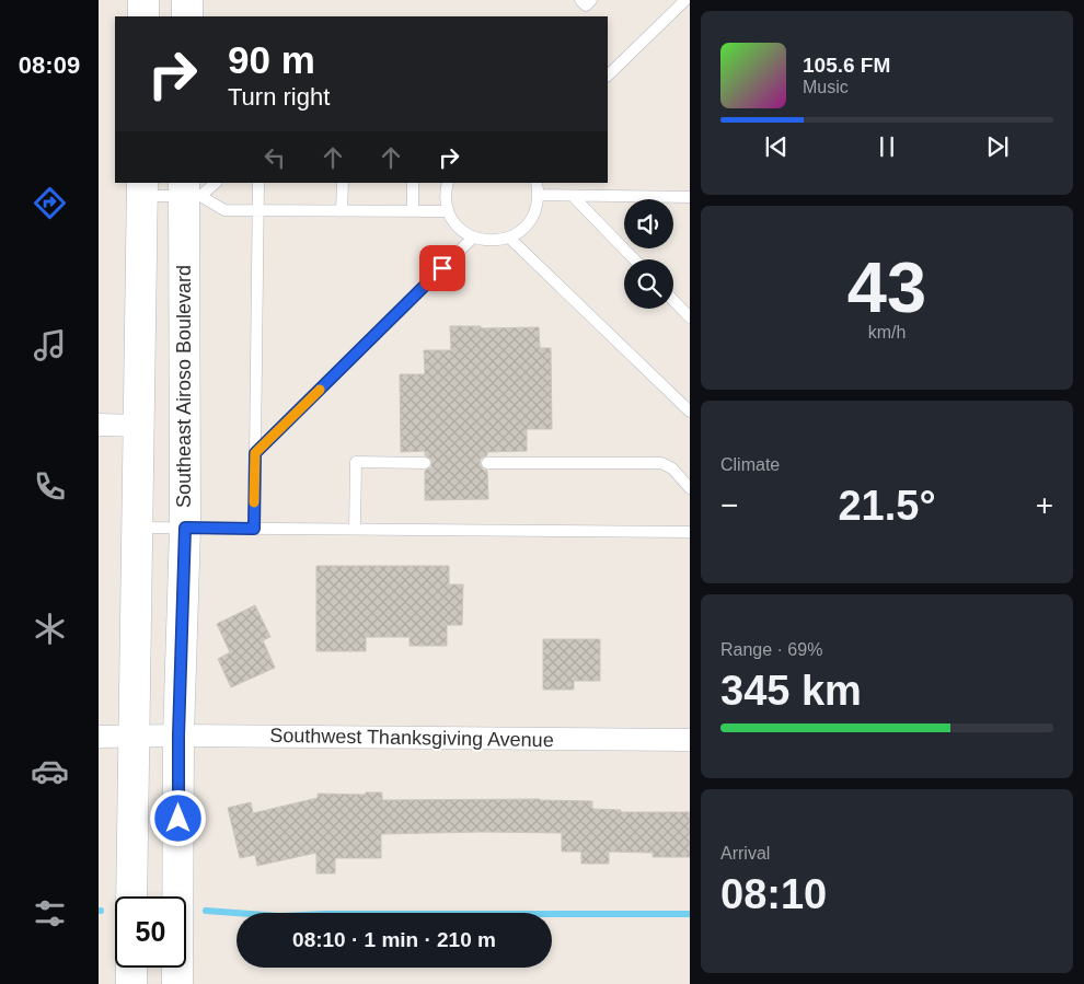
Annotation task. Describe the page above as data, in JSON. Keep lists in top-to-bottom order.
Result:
{
  "streets": {
    "main road": ["Southeast Airoso Boulevard"],
    "street": ["Southwest Thanksgiving Avenue"]
  },
  "crossings": [
    ["Southeast Airoso Boulevard", "Southwest Thanksgiving Avenue"]
  ],
  "page": {
    "tabs": "08:09",
    "turn": ["90 m", "Turn right"],
    "song": ["105.6 FM", "Music"],
    "tile": [
      ["43", "km/h"],
      "Climate",
      ["Range · 69%", "345 km"],
      ["Arrival", "08:10"]
    ],
    "heat": ["−", "21.5°", "+"],
    "limit": "50",
    "trip": "08:10 · 1 min · 210 m"
  }
}
